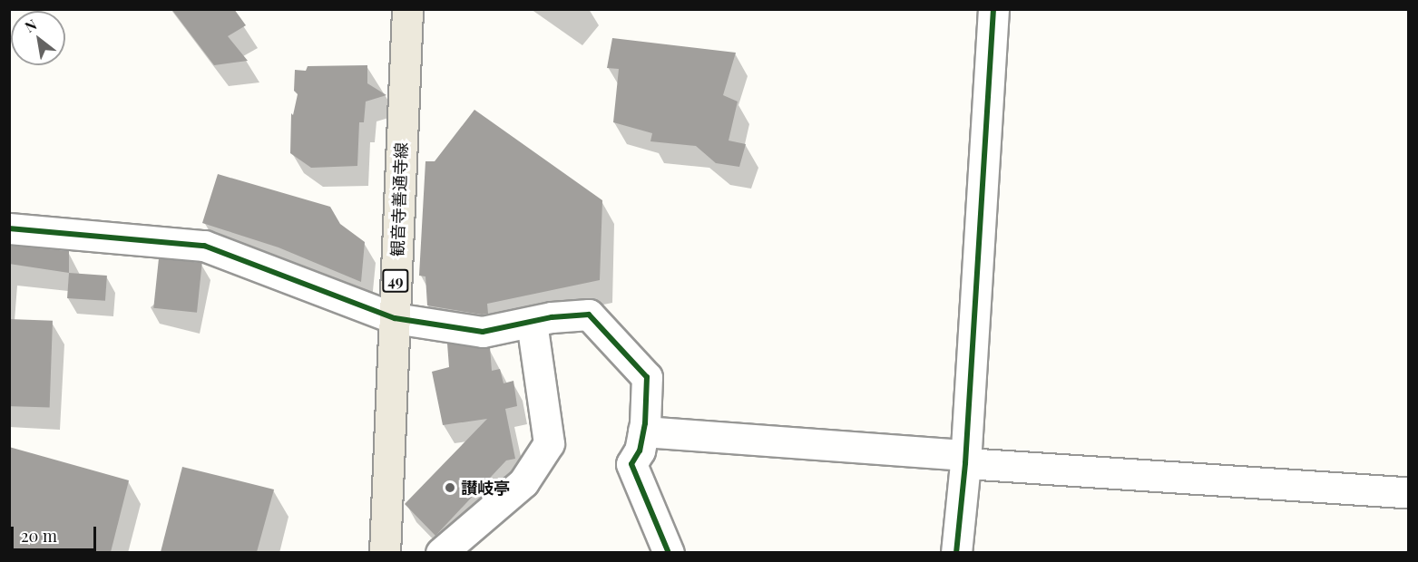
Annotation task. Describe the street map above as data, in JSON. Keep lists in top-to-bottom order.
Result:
{
  "streets": {
    "main road": ["観音寺善通寺線", "49"]
  },
  "places": ["讃岐亭"],
  "scale_bar": "20 m",
  "north": "top left"
}
